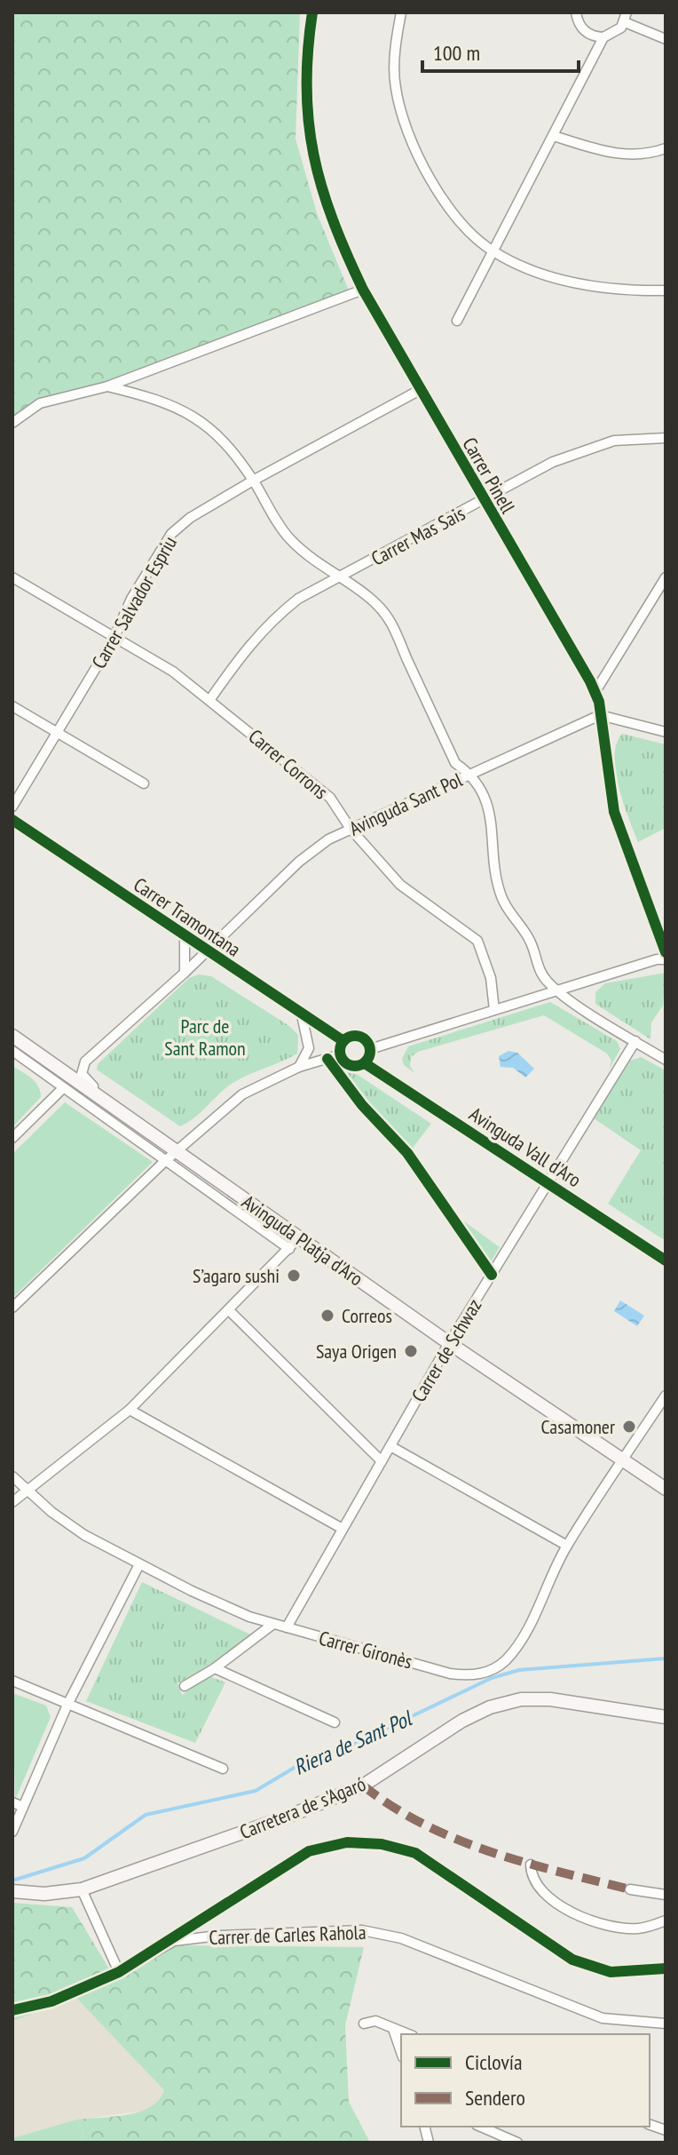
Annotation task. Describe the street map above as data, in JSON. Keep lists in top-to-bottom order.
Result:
{
  "streets": {
    "main road": ["Avinguda Platja d'Aro", "Carretera de s'Agaró"],
    "street": [
      "Carrer Pinell",
      "Carrer Mas Sais",
      "Carrer Salvador Espriu",
      "Carrer Corrons",
      "Avinguda Sant Pol",
      "Carrer Tramontana",
      "Avinguda Vall d'Aro",
      "Carrer de Schwaz",
      "Carrer Gironès",
      "Carrer de Carles Rahola"
    ]
  },
  "crossings": [
    ["Carrer Pinell", "Carrer Mas Sais"],
    ["Carrer Pinell", "Carrer Salvador Espriu"],
    ["Carrer Pinell", "Avinguda Sant Pol"],
    ["Carrer Mas Sais", "Carrer Corrons"],
    ["Carrer Salvador Espriu", "Carrer Corrons"],
    ["Carrer Corrons", "Avinguda Sant Pol"],
    ["Avinguda Sant Pol", "Carrer Tramontana"],
    ["Avinguda Sant Pol", "Avinguda Platja d'Aro"],
    ["Carrer Tramontana", "Avinguda Vall d'Aro"],
    ["Avinguda Vall d'Aro", "Carrer de Schwaz"],
    ["Avinguda Platja d'Aro", "Carrer de Schwaz"],
    ["Avinguda Platja d'Aro", "Carrer Gironès"],
    ["Carrer de Schwaz", "Carrer Gironès"],
    ["Carretera de s'Agaró", "Carrer de Carles Rahola"]
  ],
  "water": ["Riera de Sant Pol"],
  "parks": ["Parc de Sant Ramon"],
  "places": [
    "S’agaro sushi",
    "Correos",
    "Saya Origen",
    "Casamoner"
  ],
  "legend": ["Ciclovía", "Sendero"],
  "scale_bar": "100 m"
}
